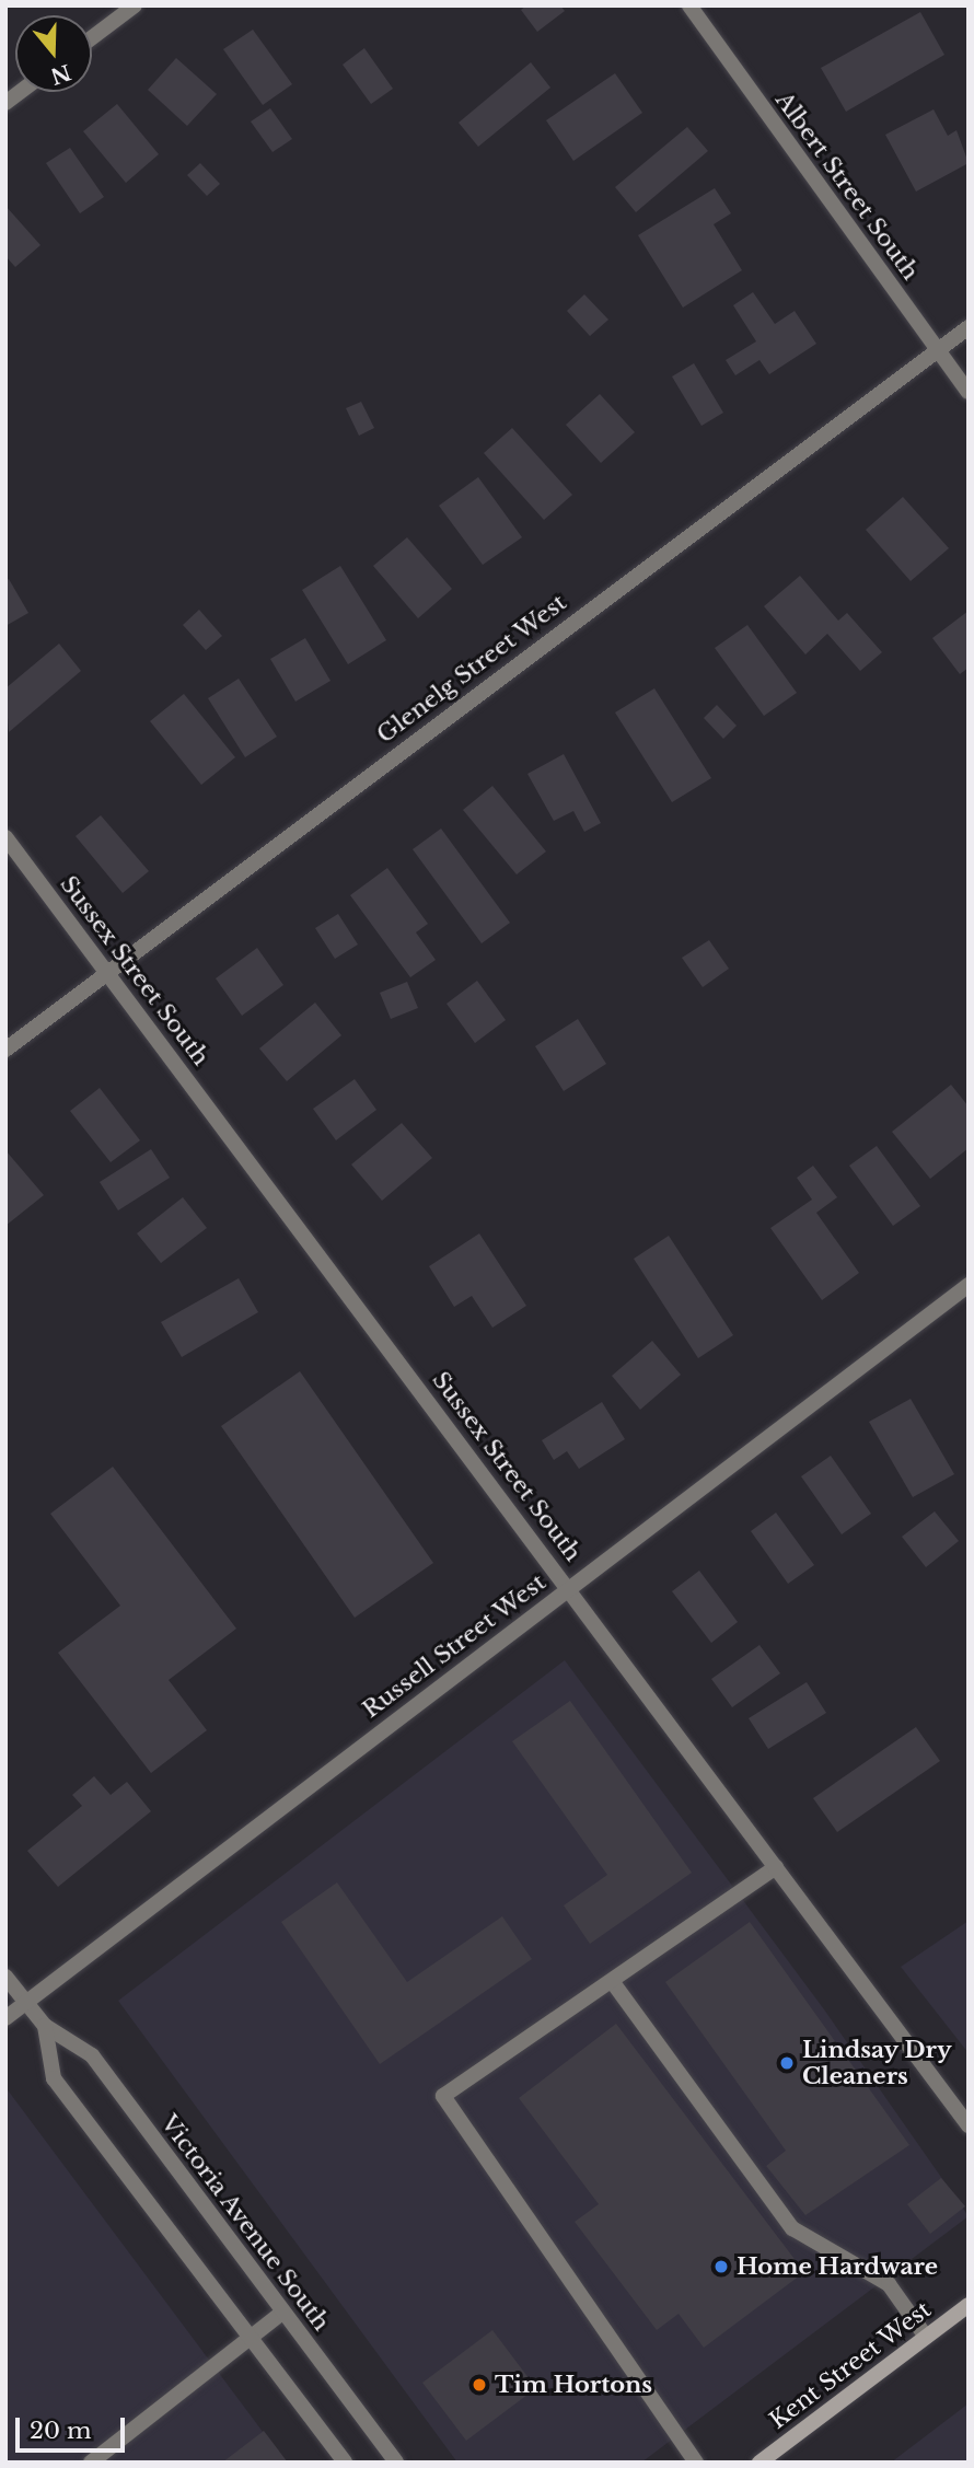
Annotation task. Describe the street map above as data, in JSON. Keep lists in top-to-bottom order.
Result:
{
  "streets": {
    "main road": ["Kent Street West"],
    "street": [
      "Albert Street South",
      "Glenelg Street West",
      "Sussex Street South",
      "Russell Street West",
      "Victoria Avenue South"
    ]
  },
  "crossings": [
    ["Albert Street South", "Glenelg Street West"],
    ["Glenelg Street West", "Sussex Street South"],
    ["Sussex Street South", "Russell Street West"],
    ["Russell Street West", "Victoria Avenue South"]
  ],
  "places": ["Lindsay Dry Cleaners", "Home Hardware", "Tim Hortons"],
  "scale_bar": "20 m",
  "north": "bottom"
}
